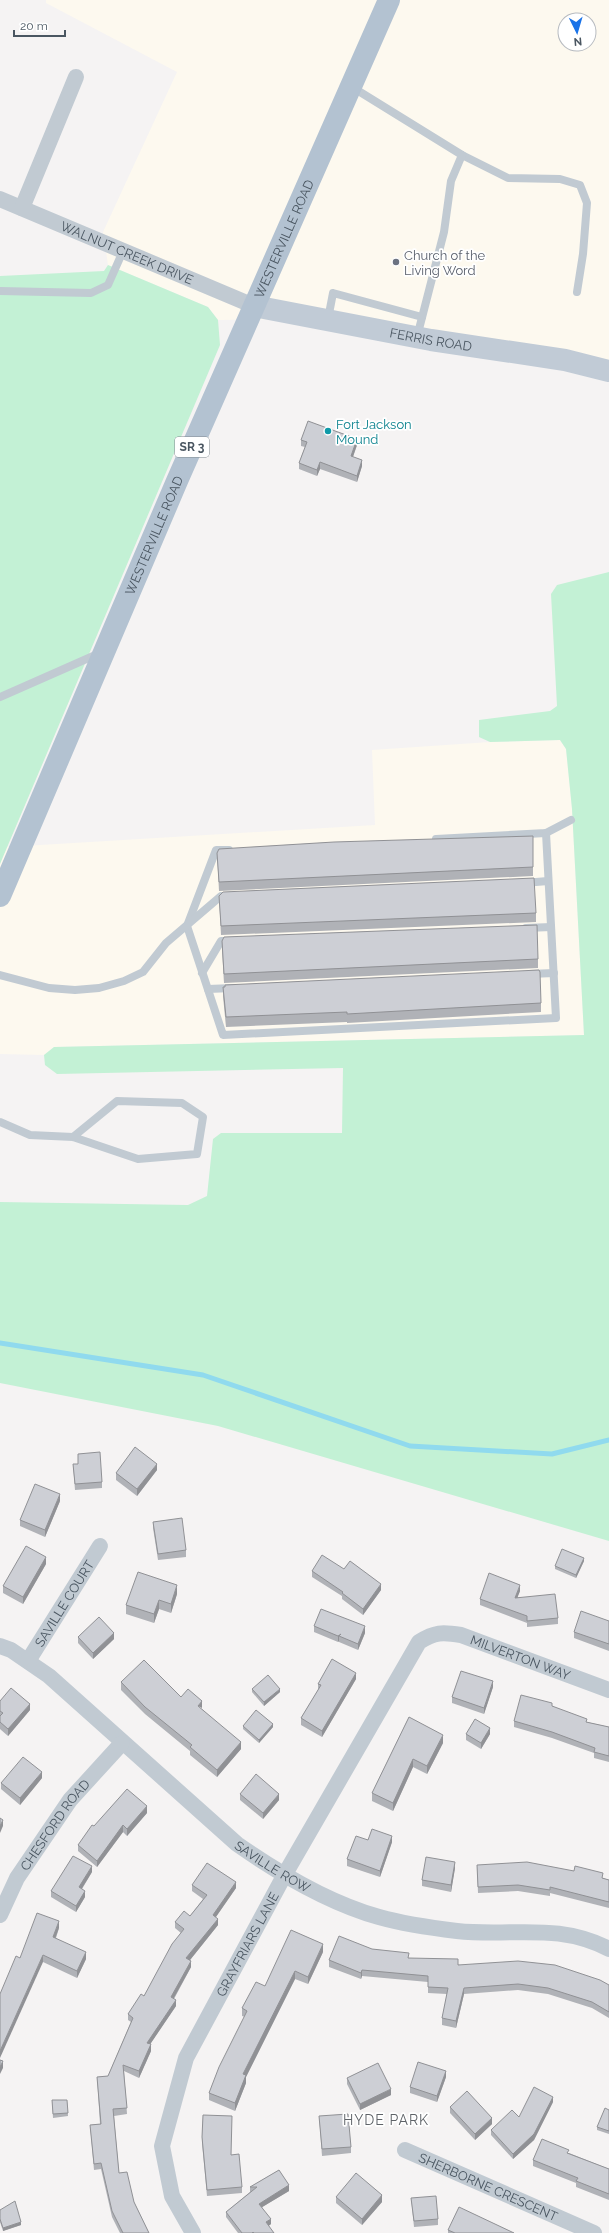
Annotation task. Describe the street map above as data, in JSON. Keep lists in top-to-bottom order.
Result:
{
  "streets": {
    "main road": ["WESTERVILLE ROAD", "FERRIS ROAD", "SR 3"],
    "street": [
      "WALNUT CREEK DRIVE",
      "SAVILLE COURT",
      "MILVERTON WAY",
      "CHESFORD ROAD",
      "SAVILLE ROW",
      "GRAYFRIARS LANE",
      "SHERBORNE CRESCENT"
    ]
  },
  "crossings": [
    ["WESTERVILLE ROAD", "WALNUT CREEK DRIVE"],
    ["WESTERVILLE ROAD", "FERRIS ROAD"],
    ["WALNUT CREEK DRIVE", "FERRIS ROAD"],
    ["SAVILLE COURT", "SAVILLE ROW"],
    ["MILVERTON WAY", "GRAYFRIARS LANE"],
    ["CHESFORD ROAD", "SAVILLE ROW"],
    ["SAVILLE ROW", "GRAYFRIARS LANE"]
  ],
  "districts": ["HYDE PARK"],
  "places": ["Church of the Living Word", "Fort Jackson Mound"],
  "scale_bar": "20 m",
  "north": "bottom"
}
